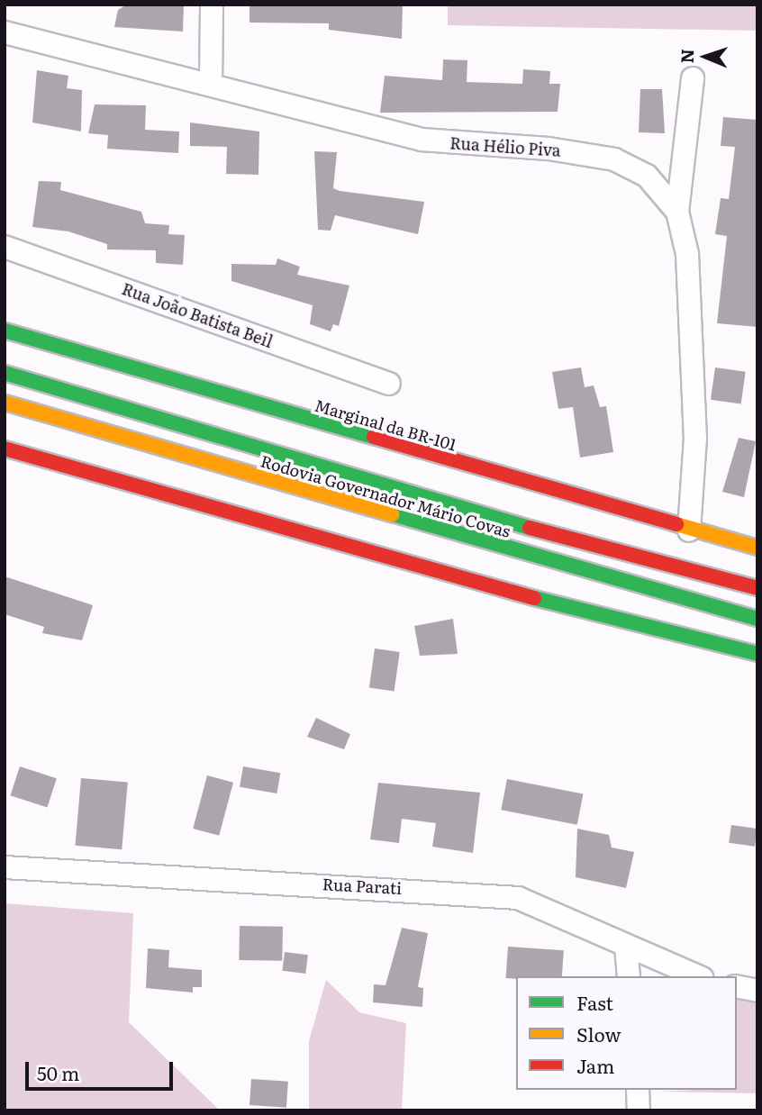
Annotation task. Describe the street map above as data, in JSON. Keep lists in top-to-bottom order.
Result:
{
  "streets": {
    "main road": ["Marginal da BR-101", "Rodovia Governador Mário Covas"],
    "street": ["Rua Hélio Piva", "Rua João Batista Beil", "Rua Parati"]
  },
  "crossings": [
    ["Rua Hélio Piva", "Marginal da BR-101"]
  ],
  "legend": ["Fast", "Slow", "Jam"],
  "scale_bar": "50 m",
  "north": "left"
}
